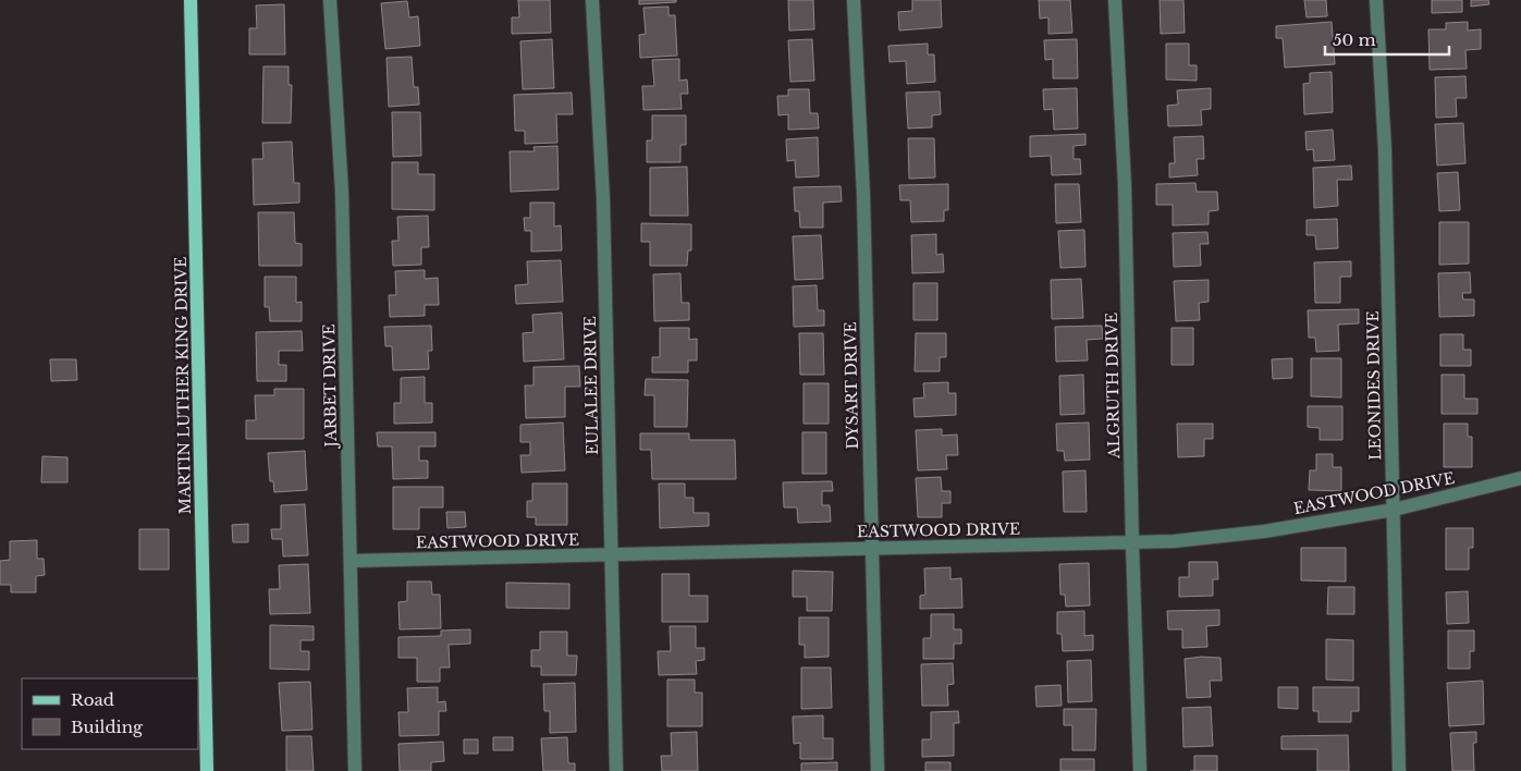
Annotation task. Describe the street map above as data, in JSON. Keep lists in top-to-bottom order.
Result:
{
  "streets": {
    "main road": ["MARTIN LUTHER KING DRIVE"],
    "street": [
      "JARBET DRIVE",
      "EULALEE DRIVE",
      "DYSART DRIVE",
      "ALGRUTH DRIVE",
      "LEONIDES DRIVE",
      "EASTWOOD DRIVE"
    ]
  },
  "crossings": [
    ["JARBET DRIVE", "EASTWOOD DRIVE"],
    ["EULALEE DRIVE", "EASTWOOD DRIVE"],
    ["DYSART DRIVE", "EASTWOOD DRIVE"],
    ["ALGRUTH DRIVE", "EASTWOOD DRIVE"],
    ["LEONIDES DRIVE", "EASTWOOD DRIVE"]
  ],
  "legend": ["Road", "Building"],
  "scale_bar": "50 m"
}
